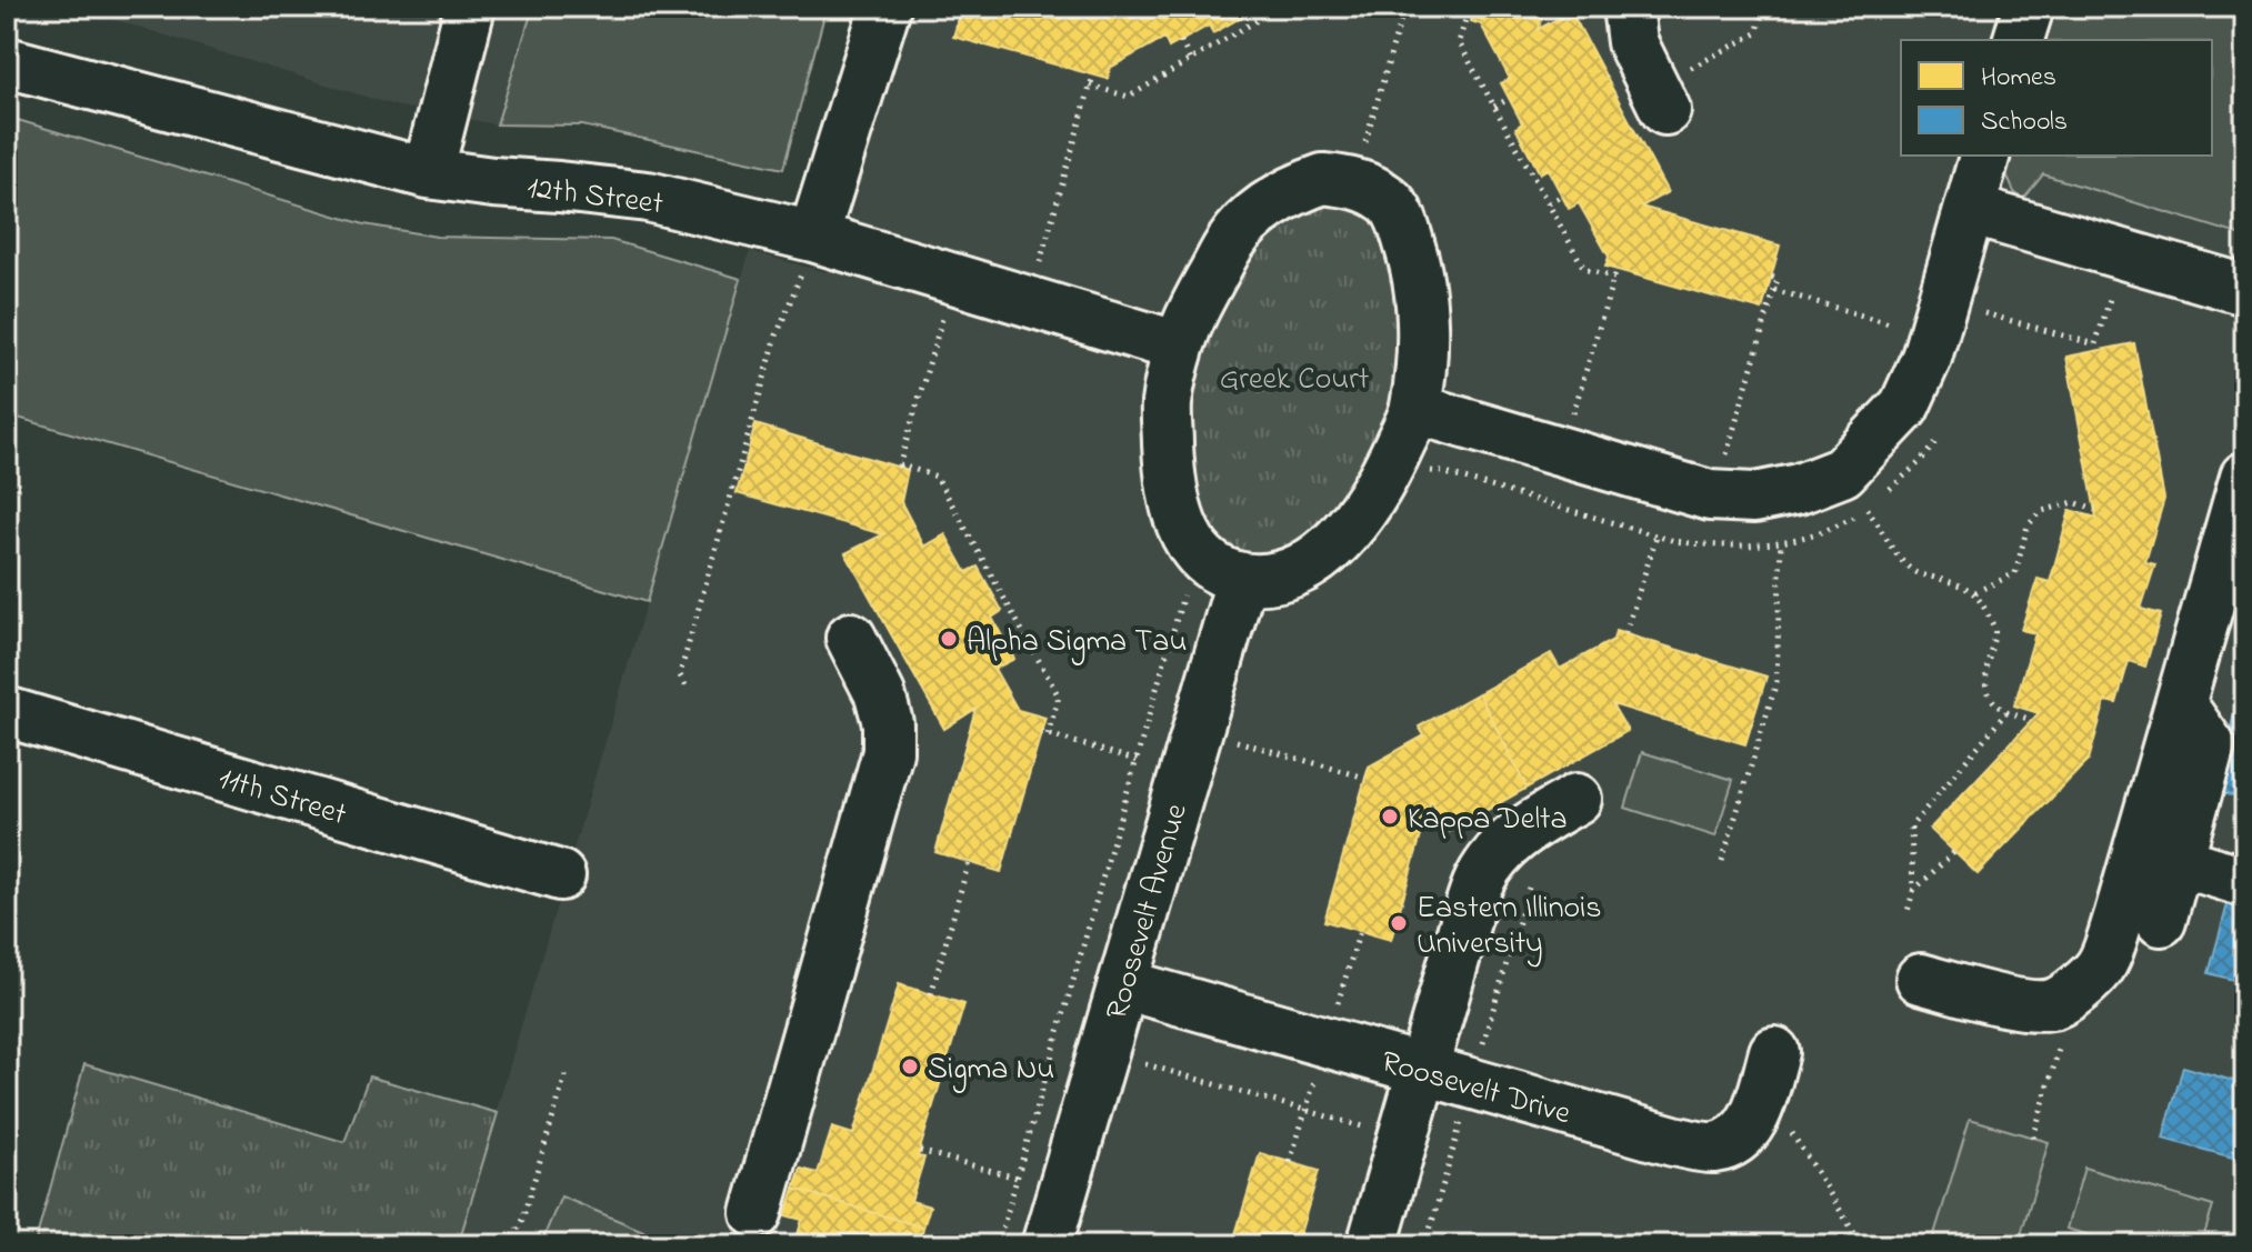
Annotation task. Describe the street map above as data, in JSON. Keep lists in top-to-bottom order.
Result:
{
  "streets": {
    "street": [
      "12th Street",
      "11th Street",
      "Roosevelt Avenue",
      "Roosevelt Drive"
    ]
  },
  "crossings": [
    ["Roosevelt Avenue", "Roosevelt Drive"]
  ],
  "parks": ["Greek Court"],
  "places": [
    "Alpha Sigma Tau",
    "Kappa Delta",
    "Eastern Illinois University",
    "Sigma Nu"
  ],
  "legend": ["Homes", "Schools"]
}
